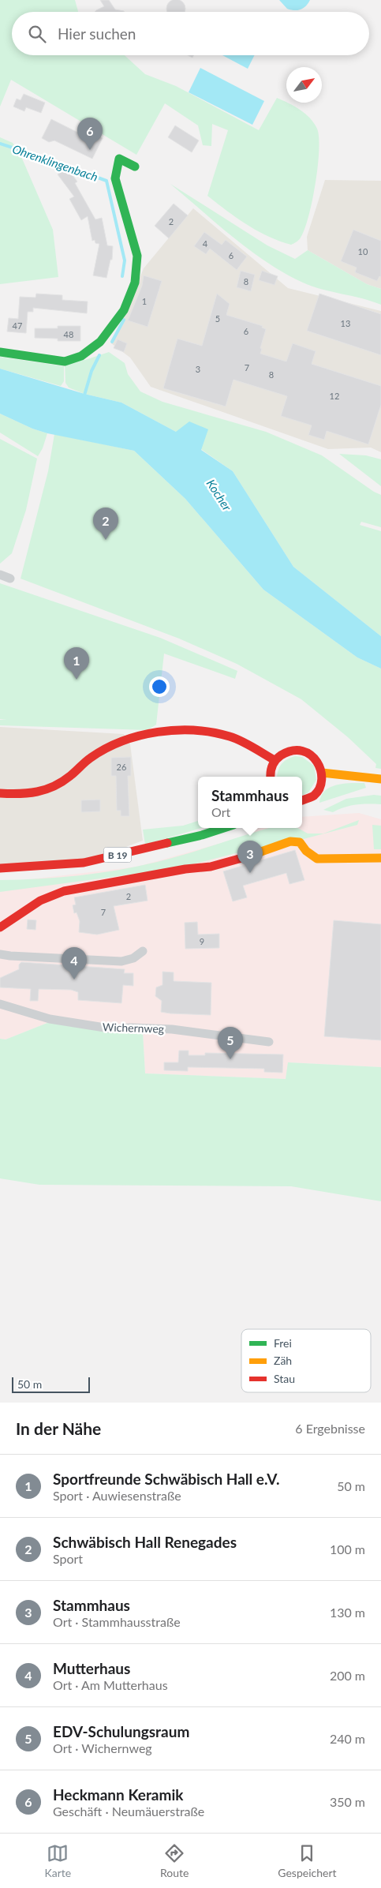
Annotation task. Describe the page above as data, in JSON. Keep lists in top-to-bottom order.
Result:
{
  "streets": {
    "street": ["B 19", "Wichernweg"]
  },
  "water": ["Ohrenklingenbach", "Kocher"],
  "house_numbers": [
    "2",
    "4",
    "10",
    "6",
    "8",
    "1",
    "5",
    "13",
    "47",
    "6",
    "48",
    "7",
    "3",
    "8",
    "12",
    "26",
    "2",
    "7",
    "9"
  ],
  "legend": ["Frei", "Zäh", "Stau"],
  "scale_bar": "50 m",
  "north": "top right",
  "page": {
    "search": "Hier suchen",
    "pins": [
      "6",
      "2",
      "1",
      "3",
      "4",
      "5"
    ],
    "popup": ["Stammhaus", "Ort"],
    "scale": "50 m",
    "heading": ["In der Nähe", "6 Ergebnisse"],
    "list": [
      {
        "mark": "1",
        "name": "Sportfreunde Schwäbisch Hall e.V.",
        "note": "Sport · Auwiesenstraße",
        "value": "50 m"
      },
      {
        "mark": "2",
        "name": "Schwäbisch Hall Renegades",
        "note": "Sport",
        "value": "100 m"
      },
      {
        "mark": "3",
        "name": "Stammhaus",
        "note": "Ort · Stammhausstraße",
        "value": "130 m"
      },
      {
        "mark": "4",
        "name": "Mutterhaus",
        "note": "Ort · Am Mutterhaus",
        "value": "200 m"
      },
      {
        "mark": "5",
        "name": "EDV-Schulungsraum",
        "note": "Ort · Wichernweg",
        "value": "240 m"
      },
      {
        "mark": "6",
        "name": "Heckmann Keramik",
        "note": "Geschäft · Neumäuerstraße",
        "value": "350 m"
      }
    ],
    "nav": ["Karte", "Route", "Gespeichert"]
  }
}
